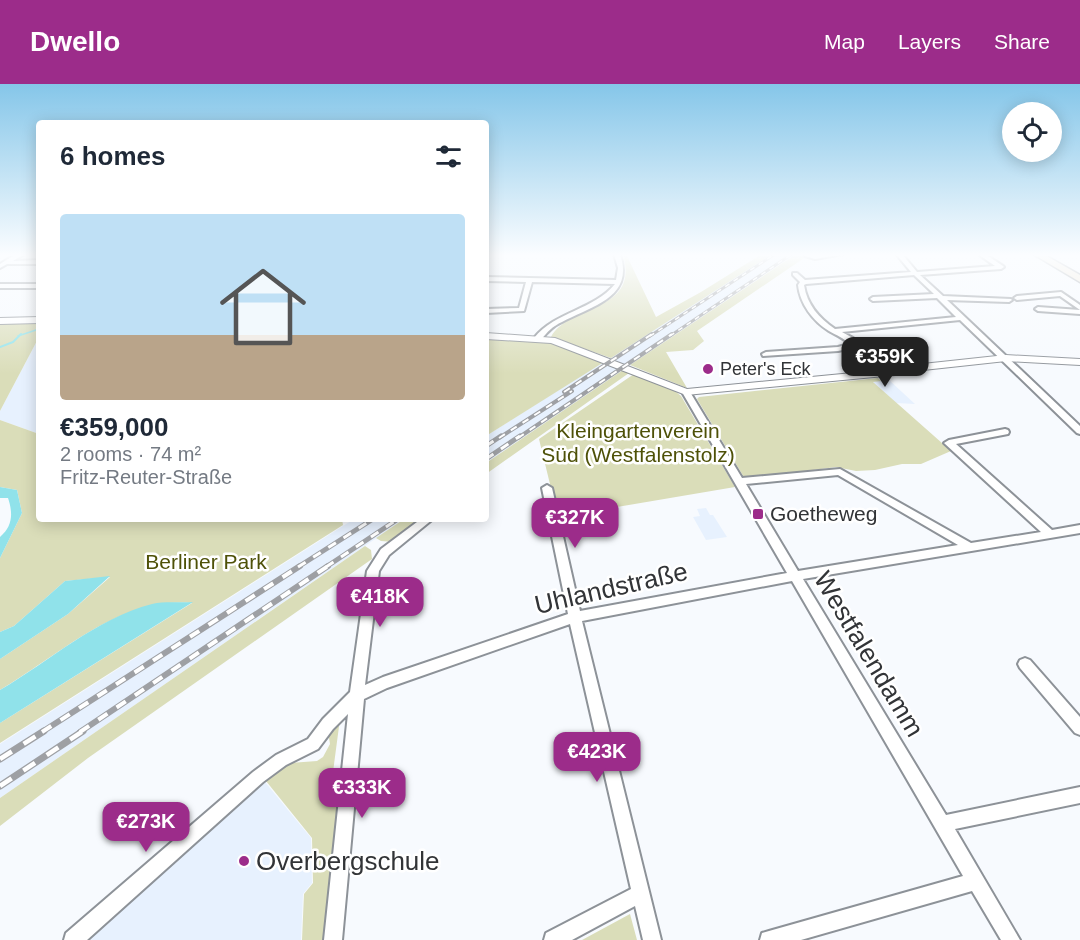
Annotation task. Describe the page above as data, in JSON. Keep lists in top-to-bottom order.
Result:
{
  "streets": {
    "street": ["Uhlandstraße", "Westfalendamm"]
  },
  "crossings": [
    ["Uhlandstraße", "Westfalendamm"]
  ],
  "parks": ["Kleingartenverein Süd (Westfalenstolz)", "Berliner Park"],
  "places": {
    "other": ["Peter's Eck", "Overbergschule"],
    "transit": ["Goetheweg"]
  },
  "page": {
    "header": "Dwello",
    "nav": ["Map", "Layers", "Share"],
    "heading": "6 homes",
    "list": [
      {
        "name": "€359,000",
        "note": "2 rooms · 74 m² · Fritz-Reuter-Straße"
      }
    ],
    "price": [
      "€359K",
      "€327K",
      "€418K",
      "€423K",
      "€333K",
      "€273K"
    ]
  }
}
